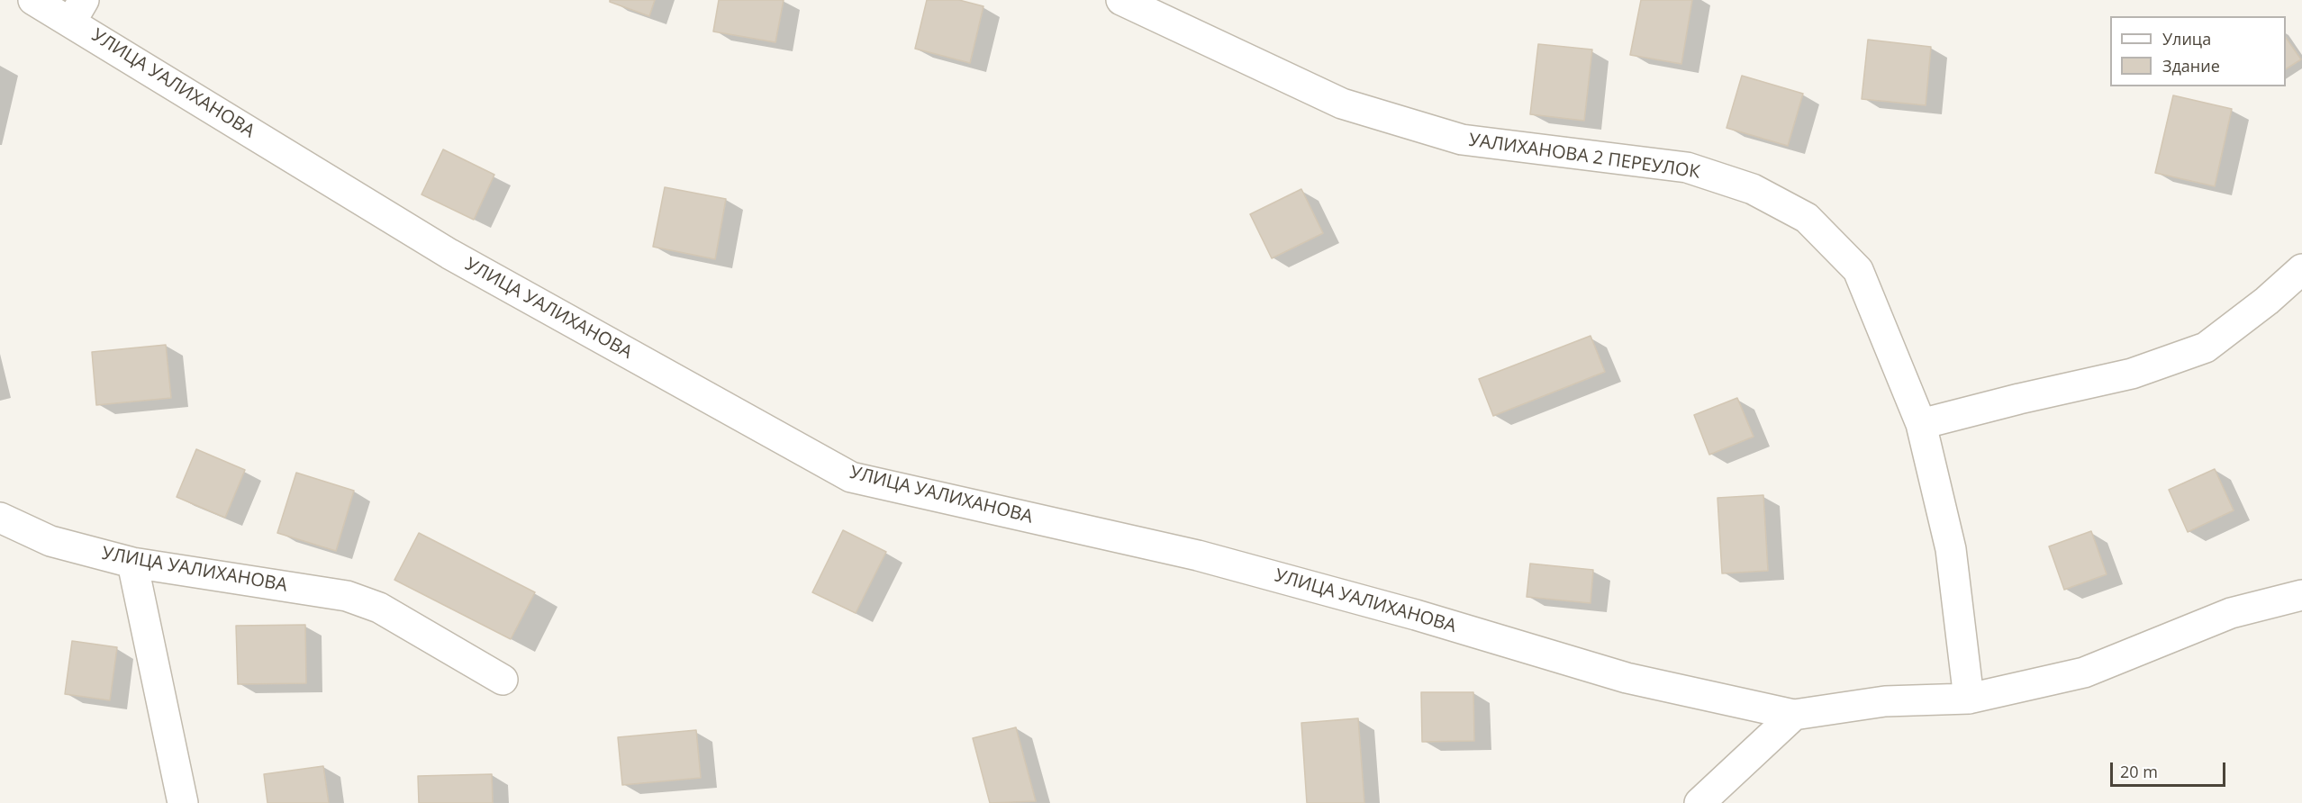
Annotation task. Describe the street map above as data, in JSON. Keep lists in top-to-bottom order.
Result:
{
  "streets": {
    "street": ["УЛИЦА УАЛИХАНОВА", "УАЛИХАНОВА 2 ПЕРЕУЛОК"]
  },
  "crossings": [
    ["УЛИЦА УАЛИХАНОВА", "УАЛИХАНОВА 2 ПЕРЕУЛОК"]
  ],
  "legend": ["Улица", "Здание"],
  "scale_bar": "20 m"
}
